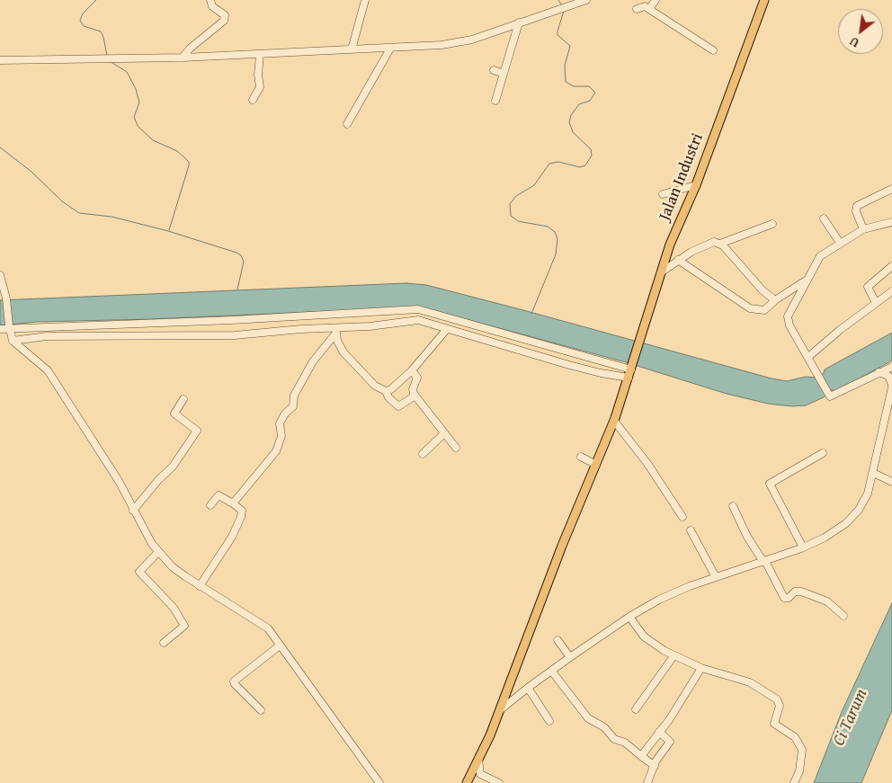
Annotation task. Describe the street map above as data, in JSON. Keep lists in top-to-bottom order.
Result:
{
  "streets": {
    "main road": ["Jalan Industri"]
  },
  "water": ["Ci Tarum"],
  "north": "bottom left"
}
